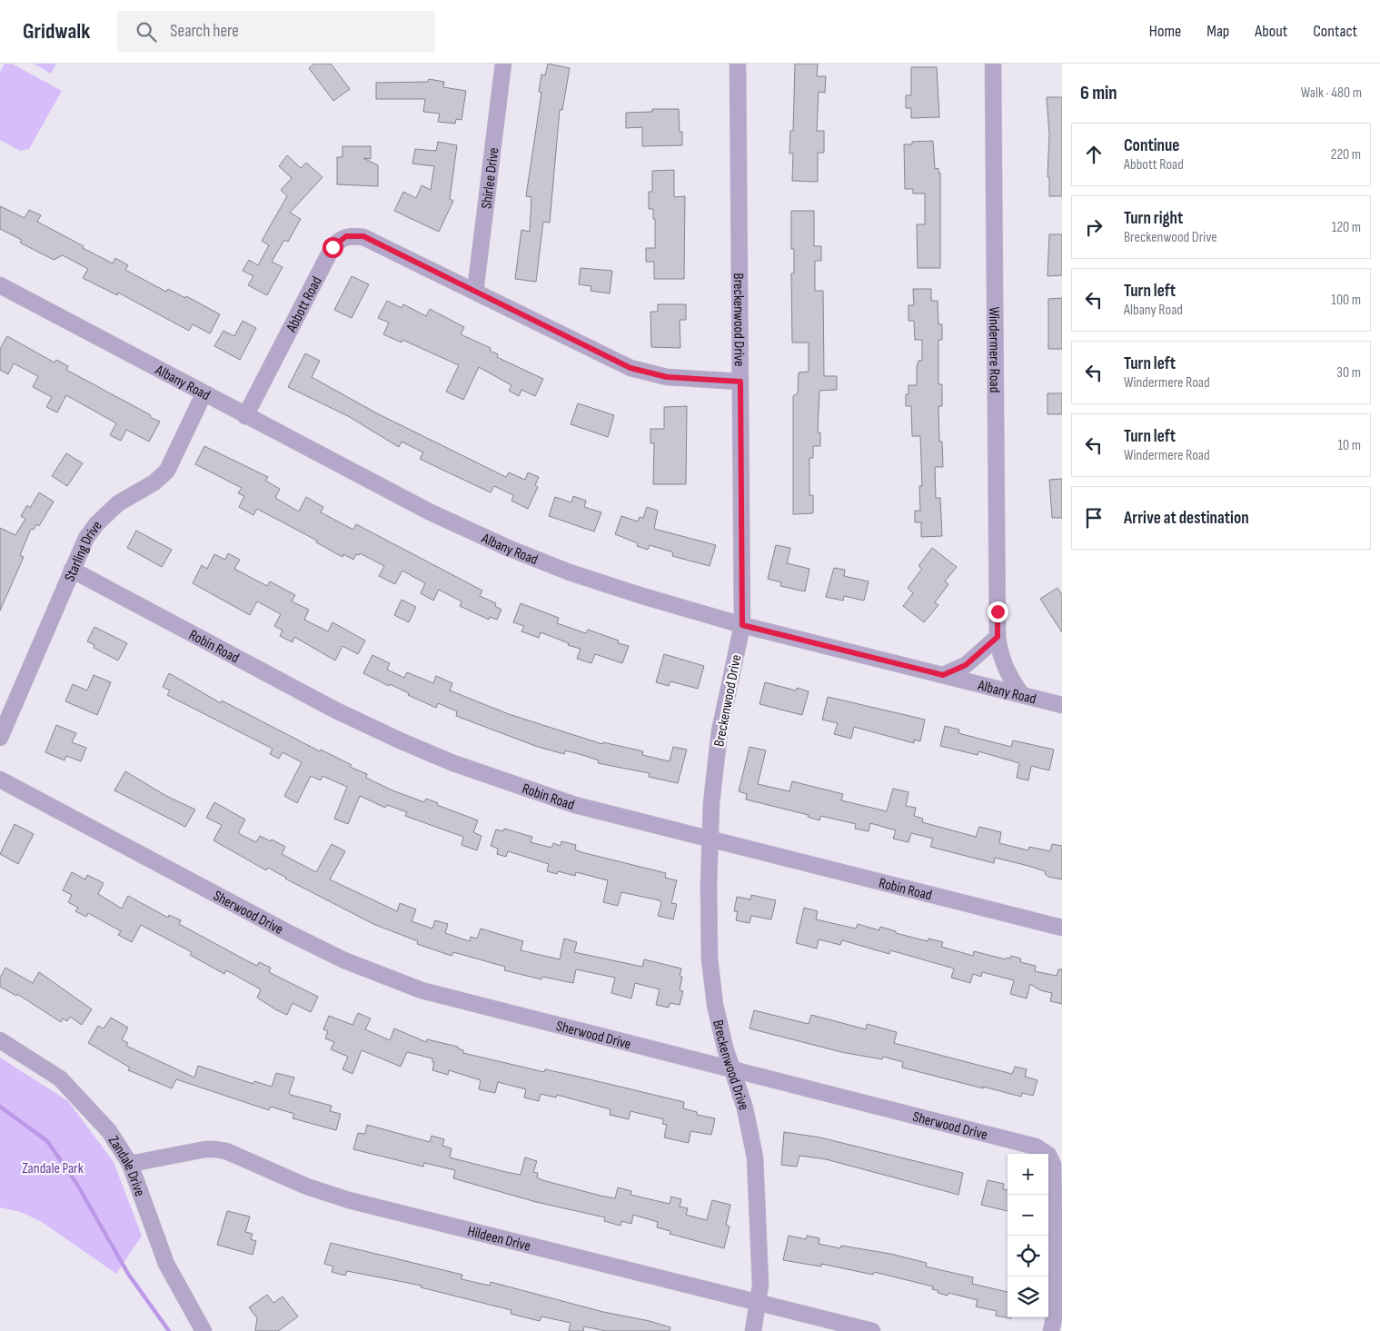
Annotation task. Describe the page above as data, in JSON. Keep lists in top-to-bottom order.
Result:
{
  "streets": {
    "street": [
      "Shirlee Drive",
      "Abbott Road",
      "Breckenwood Drive",
      "Windermere Road",
      "Albany Road",
      "Starling Drive",
      "Robin Road",
      "Sherwood Drive",
      "Zandale Drive",
      "Hildeen Drive"
    ]
  },
  "crossings": [
    ["Shirlee Drive", "Abbott Road"],
    ["Abbott Road", "Breckenwood Drive"],
    ["Abbott Road", "Albany Road"],
    ["Breckenwood Drive", "Albany Road"],
    ["Breckenwood Drive", "Robin Road"],
    ["Breckenwood Drive", "Sherwood Drive"],
    ["Breckenwood Drive", "Hildeen Drive"],
    ["Windermere Road", "Albany Road"],
    ["Albany Road", "Starling Drive"],
    ["Starling Drive", "Robin Road"],
    ["Zandale Drive", "Hildeen Drive"]
  ],
  "parks": ["Zandale Park"],
  "page": {
    "header": "Gridwalk",
    "search": "Search here",
    "nav": [
      "Home",
      "Map",
      "About",
      "Contact"
    ],
    "heading": ["6 min", "Walk · 480 m"],
    "list": [
      ["Continue", "Abbott Road", "220 m"],
      ["Turn right", "Breckenwood Drive", "120 m"],
      ["Turn left", "Albany Road", "100 m"],
      ["Turn left", "Windermere Road", "30 m"],
      ["Turn left", "Windermere Road", "10 m"],
      "Arrive at destination"
    ],
    "map_buttons": ["+", "−"]
  }
}
